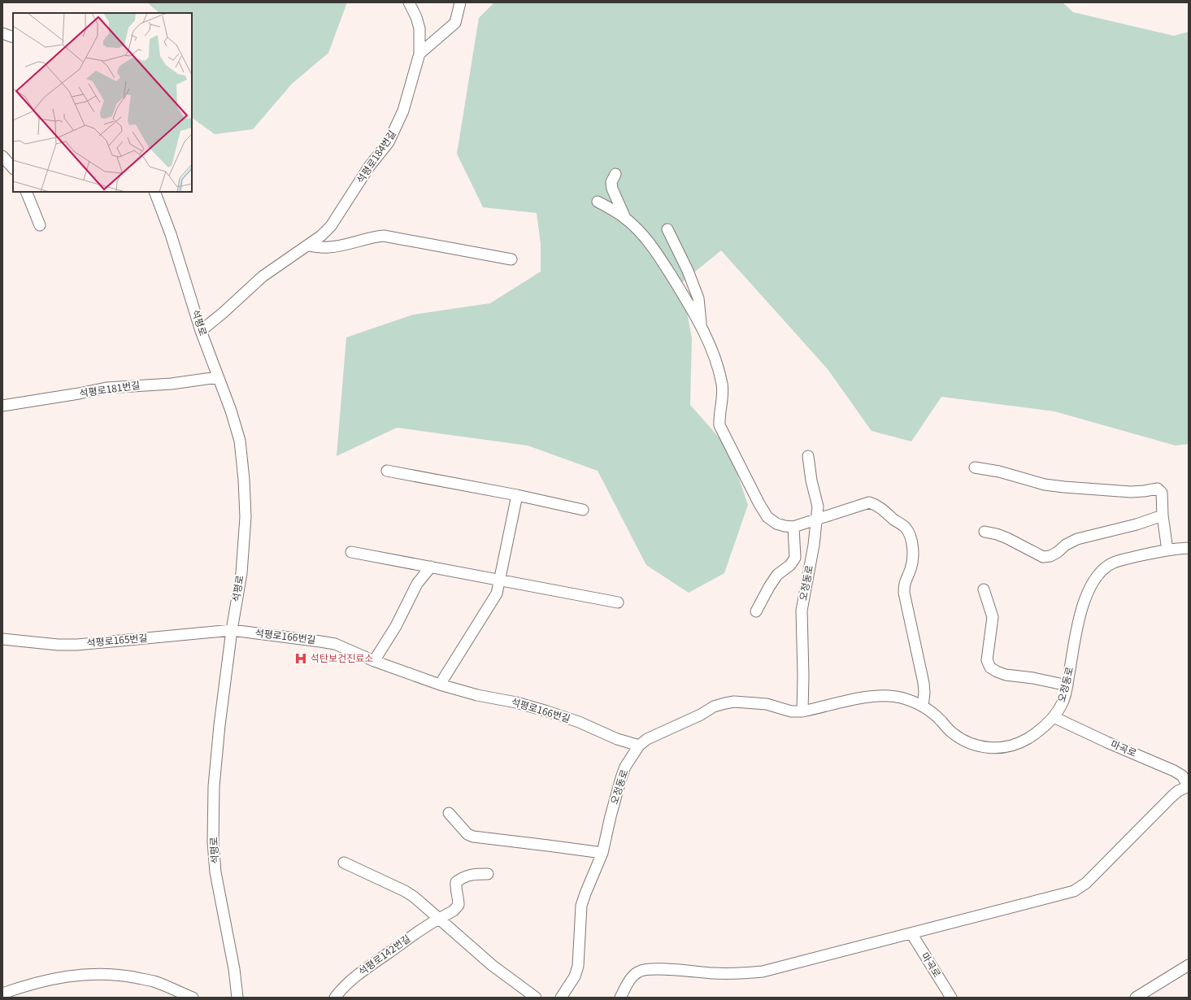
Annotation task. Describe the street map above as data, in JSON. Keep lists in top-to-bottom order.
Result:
{
  "streets": {
    "street": [
      "석평로184번길",
      "석평로",
      "석평로181번길",
      "오정동로",
      "석평로166번길",
      "석평로165번길",
      "마곡로",
      "석평로142번길"
    ]
  },
  "crossings": [
    ["석평로184번길", "석평로"],
    ["석평로", "석평로181번길"],
    ["석평로", "석평로166번길"],
    ["석평로", "석평로165번길"],
    ["오정동로", "석평로166번길"],
    ["오정동로", "마곡로"],
    ["석평로166번길", "석평로165번길"]
  ],
  "places": {
    "hospital": ["석탄보건진료소"]
  }
}
